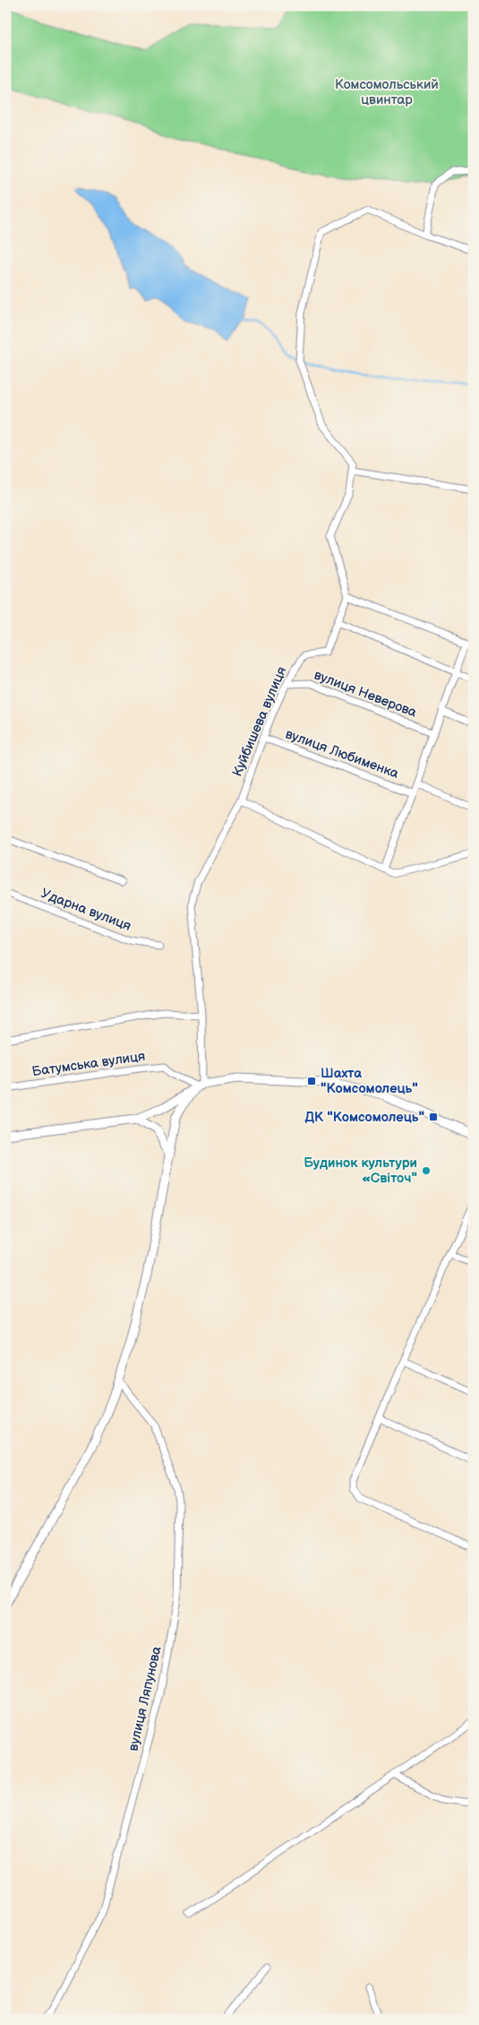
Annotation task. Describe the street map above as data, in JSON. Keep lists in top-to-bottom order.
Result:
{
  "streets": {
    "street": [
      "вулиця Неверова",
      "Куйбишева вулиця",
      "вулиця Любименка",
      "Ударна вулиця",
      "Батумська вулиця",
      "вулиця Ляпунова"
    ]
  },
  "crossings": [
    ["вулиця Неверова", "Куйбишева вулиця"],
    ["Куйбишева вулиця", "вулиця Любименка"],
    ["Куйбишева вулиця", "Батумська вулиця"]
  ],
  "parks": ["Комсомольський цвинтар"],
  "places": {
    "transit": ["Шахта \"Комсомолець\"", "ДК \"Комсомолець\""],
    "other": ["Будинок культури «Світоч\""]
  }
}
